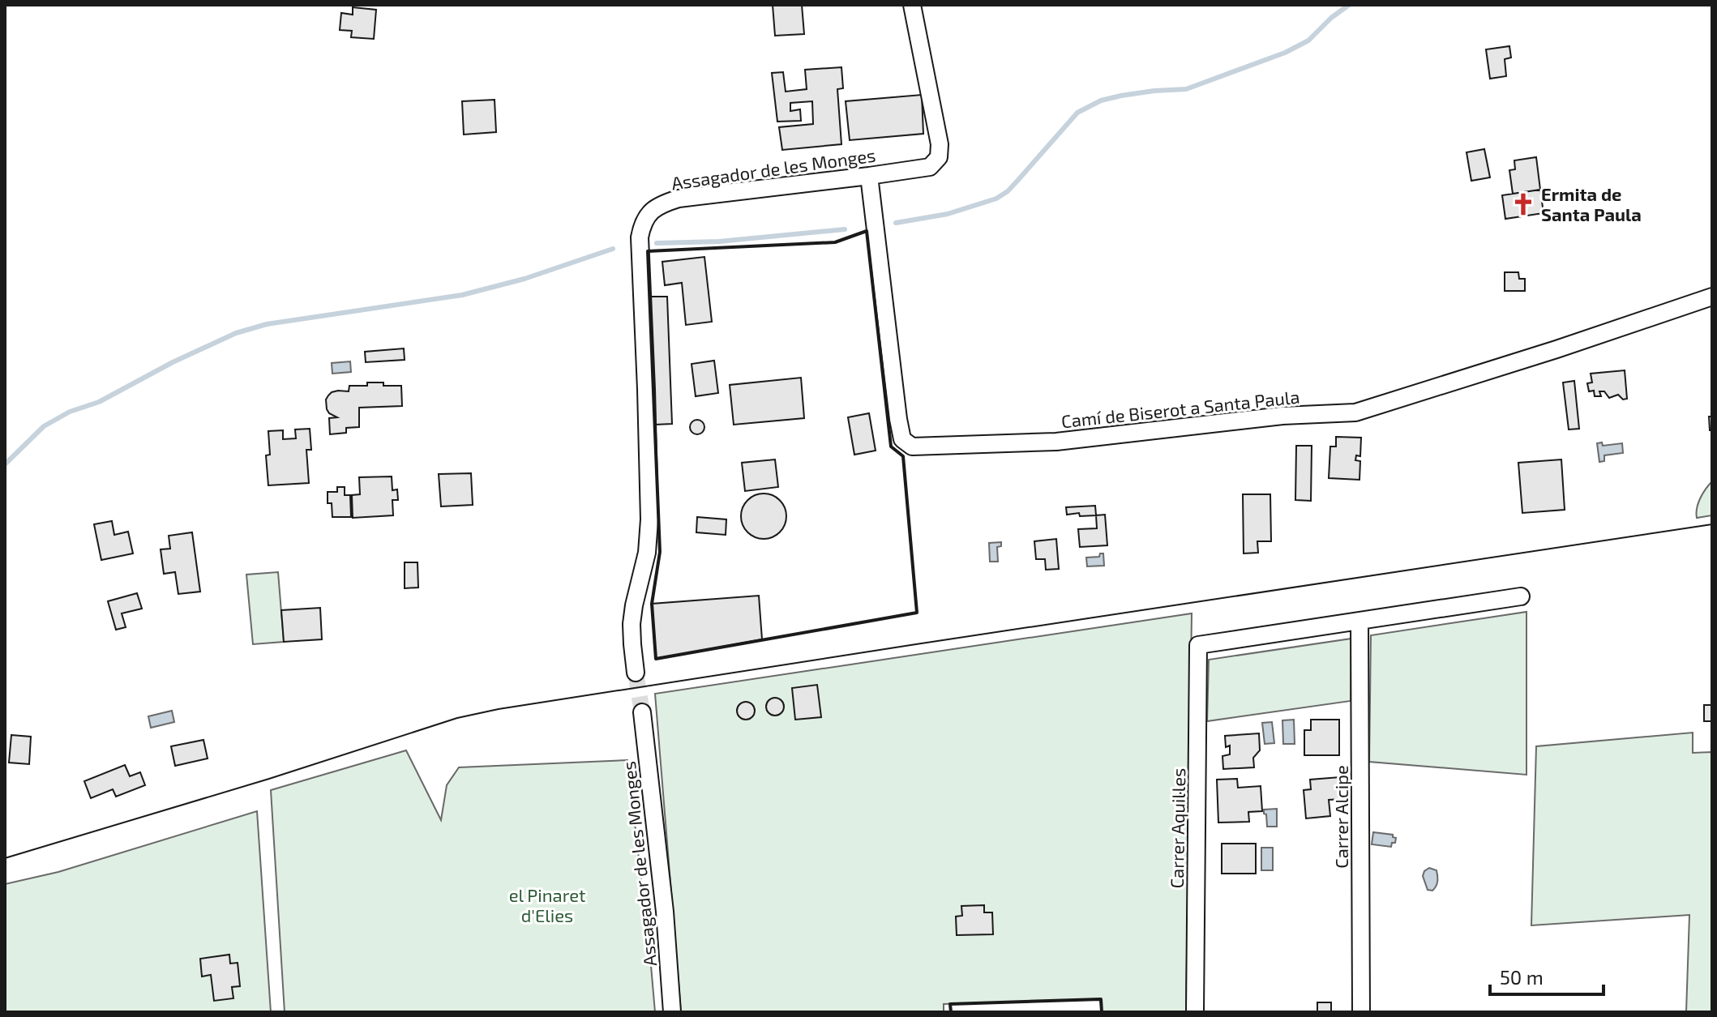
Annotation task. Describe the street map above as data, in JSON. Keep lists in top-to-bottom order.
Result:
{
  "streets": {
    "street": [
      "Assagador de les Monges",
      "Camí de Biserot a Santa Paula",
      "Carrer Alcipe",
      "Carrer Aquil·les"
    ]
  },
  "crossings": [
    ["Assagador de les Monges", "Camí de Biserot a Santa Paula"],
    ["Carrer Alcipe", "Carrer Aquil·les"]
  ],
  "parks": ["el Pinaret d'Elies"],
  "places": {
    "church": ["Ermita de Santa Paula"]
  },
  "scale_bar": "50 m"
}
